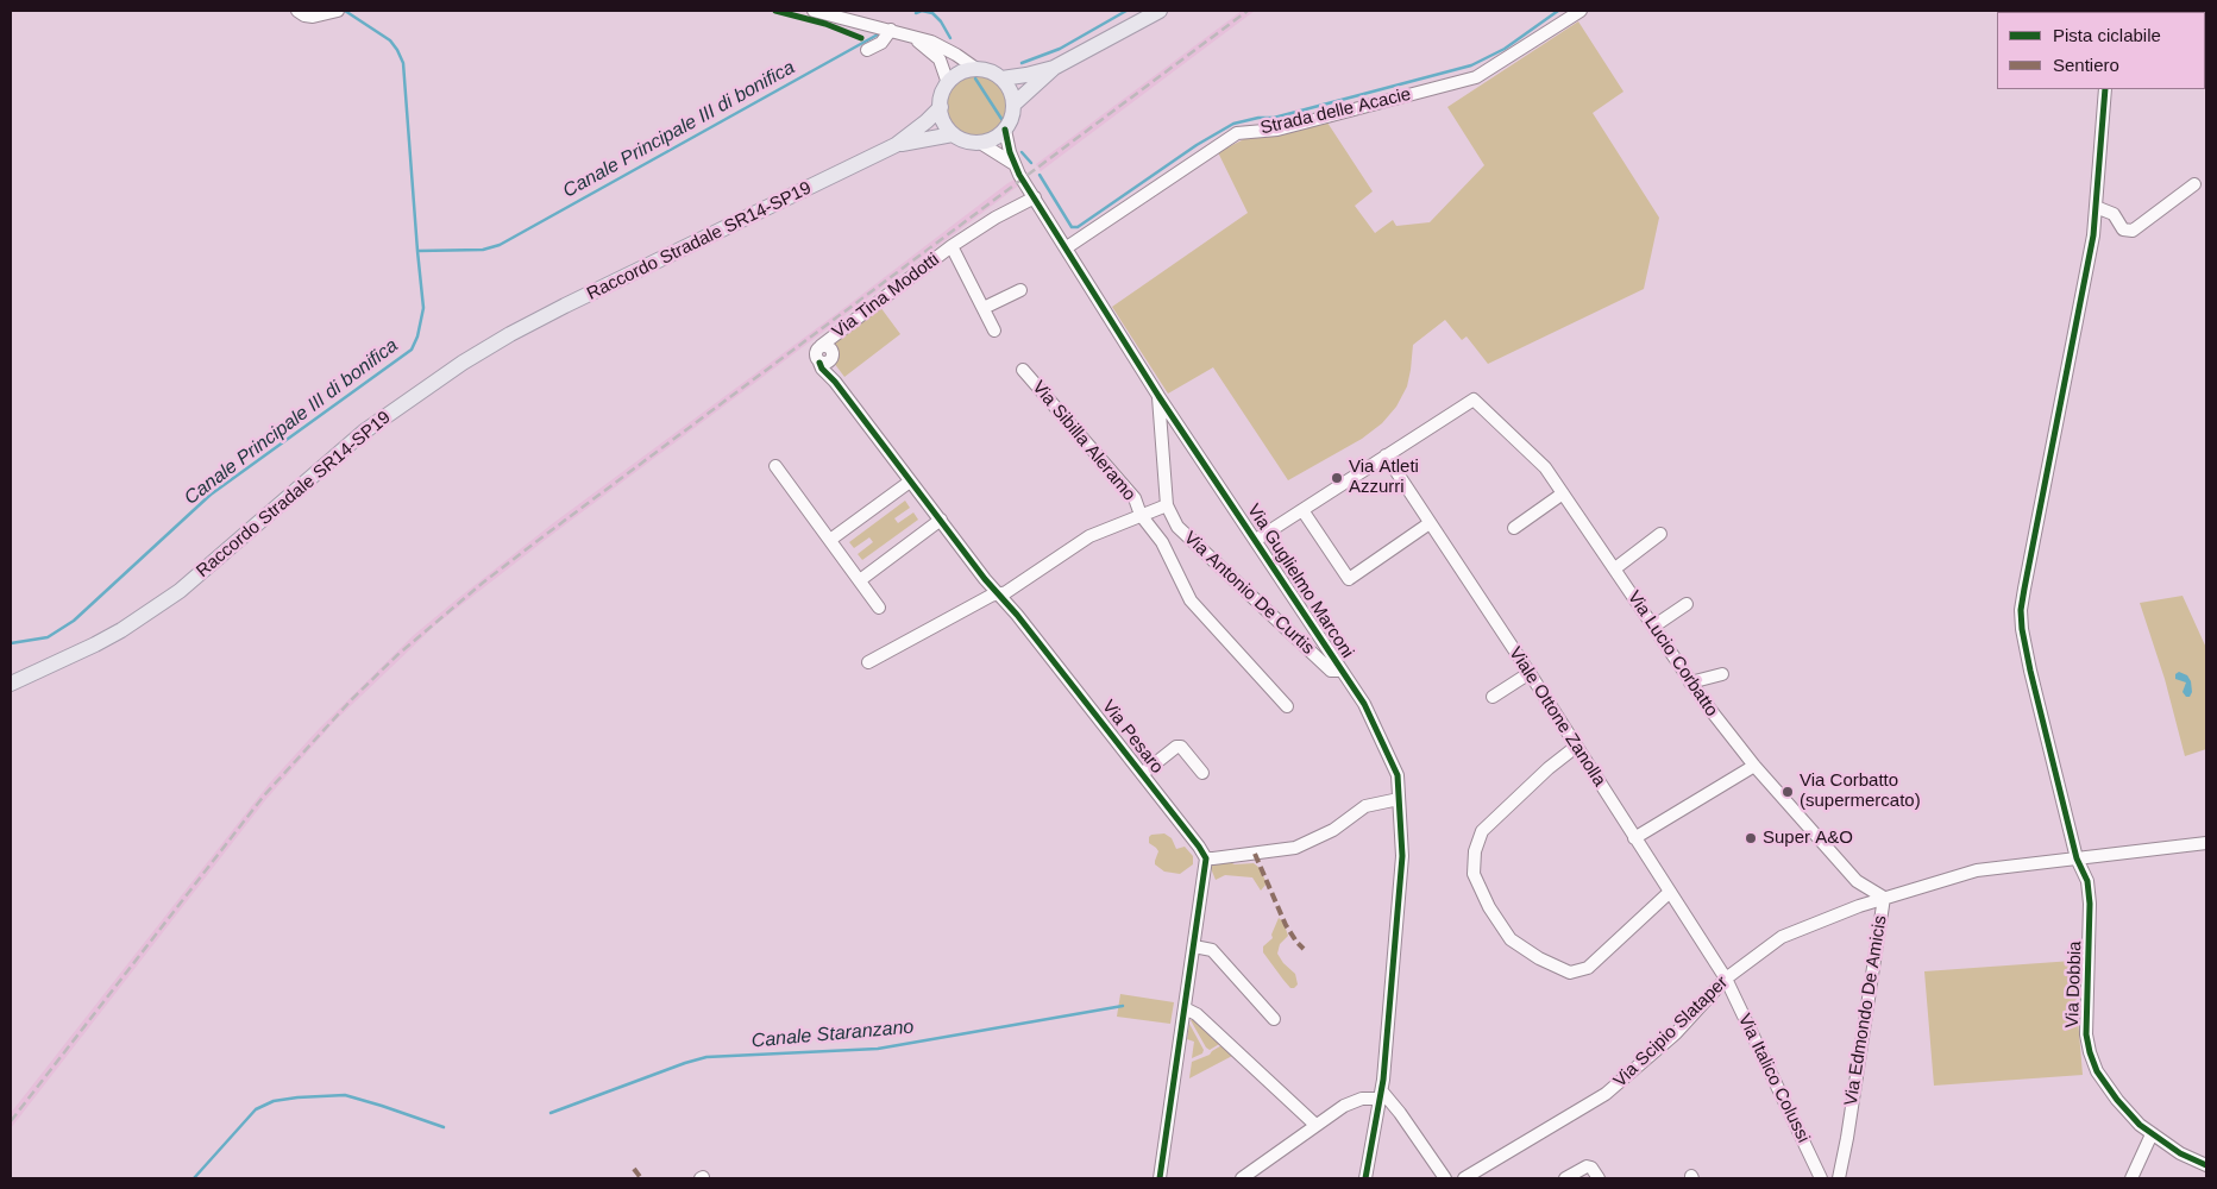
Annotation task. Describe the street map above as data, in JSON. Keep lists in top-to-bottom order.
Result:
{
  "streets": {
    "main road": ["Raccordo Stradale SR14-SP19"],
    "street": [
      "Strada delle Acacie",
      "Via Tina Modotti",
      "Via Sibilla Aleramo",
      "Via Guglielmo Marconi",
      "Via Antonio De Curtis",
      "Via Lucio Corbatto",
      "Viale Ottone Zanolla",
      "Via Pesaro",
      "Via Dobbia",
      "Via Edmondo De Amicis",
      "Via Scipio Slataper",
      "Via Italico Colussi"
    ]
  },
  "crossings": [
    ["Strada delle Acacie", "Via Guglielmo Marconi"],
    ["Raccordo Stradale SR14-SP19", "Via Guglielmo Marconi"],
    ["Via Tina Modotti", "Via Guglielmo Marconi"],
    ["Via Tina Modotti", "Via Pesaro"],
    ["Via Guglielmo Marconi", "Via Antonio De Curtis"],
    ["Via Lucio Corbatto", "Viale Ottone Zanolla"],
    ["Via Lucio Corbatto", "Via Edmondo De Amicis"],
    ["Via Lucio Corbatto", "Via Scipio Slataper"],
    ["Viale Ottone Zanolla", "Via Scipio Slataper"],
    ["Viale Ottone Zanolla", "Via Italico Colussi"],
    ["Via Dobbia", "Via Edmondo De Amicis"],
    ["Via Edmondo De Amicis", "Via Scipio Slataper"],
    ["Via Scipio Slataper", "Via Italico Colussi"]
  ],
  "water": ["Canale Principale III di bonifica", "Canale Staranzano"],
  "places": ["Via Atleti Azzurri", "Via Corbatto (supermercato)", "Super A&O"],
  "legend": ["Pista ciclabile", "Sentiero"]
}
